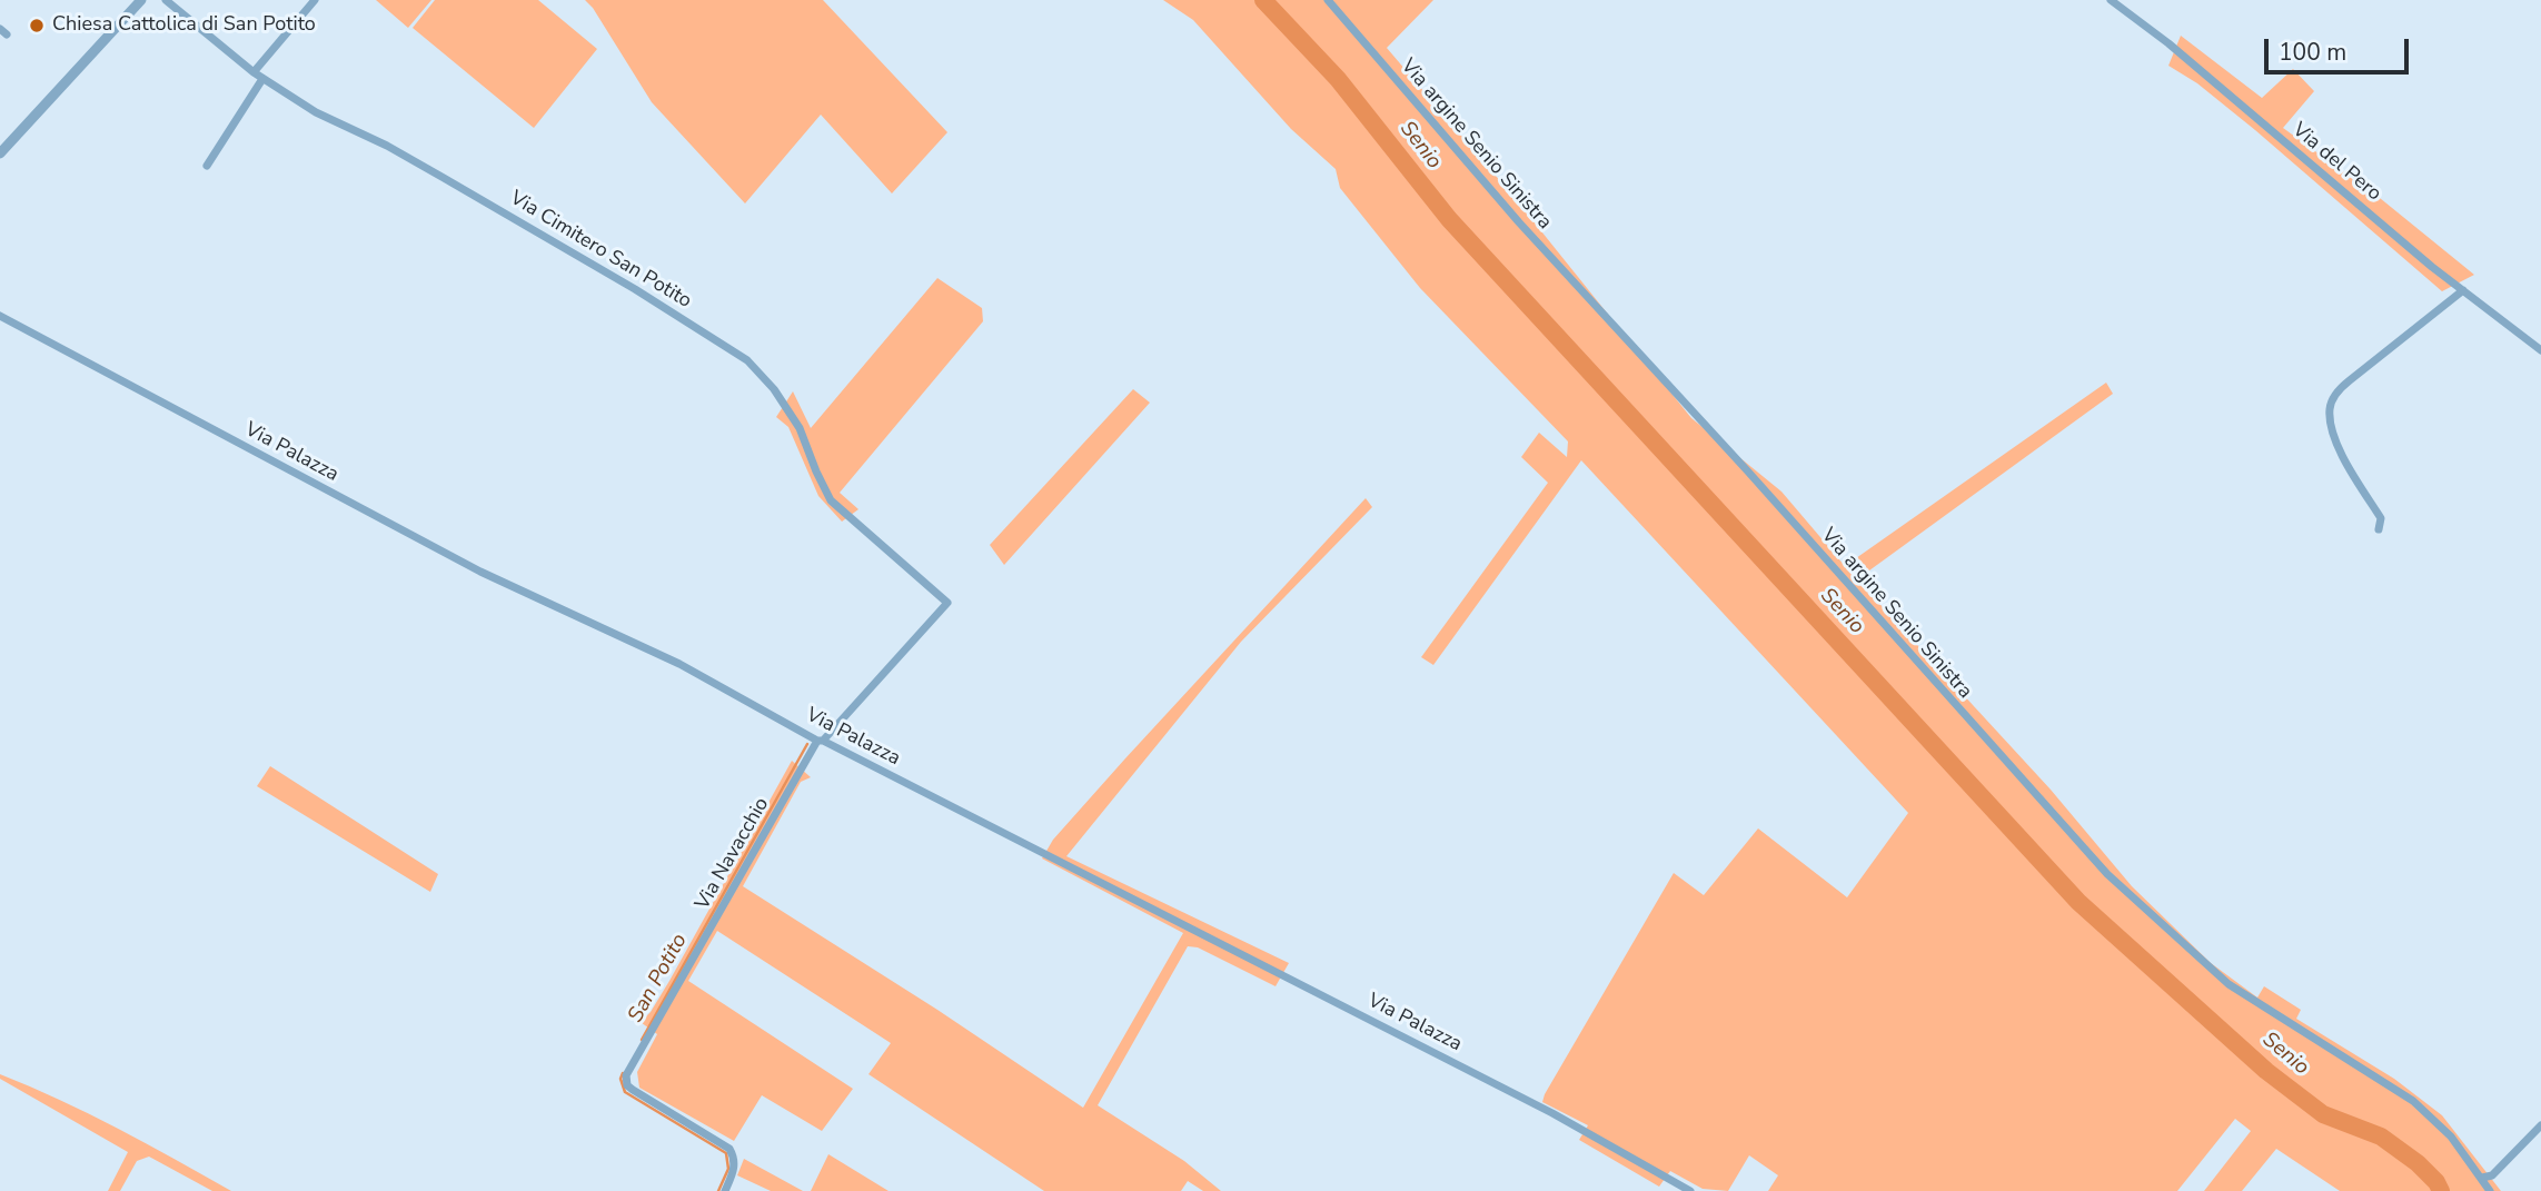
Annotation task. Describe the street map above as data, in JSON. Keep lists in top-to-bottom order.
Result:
{
  "streets": {
    "street": [
      "Via argine Senio Sinistra",
      "Via del Pero",
      "Via Cimitero San Potito",
      "Via Palazza",
      "Via Navacchio"
    ]
  },
  "crossings": [
    ["Via Cimitero San Potito", "Via Navacchio"],
    ["Via Palazza", "Via Navacchio"]
  ],
  "water": ["Senio", "San Potito"],
  "places": ["Chiesa Cattolica di San Potito"],
  "scale_bar": "100 m"
}
